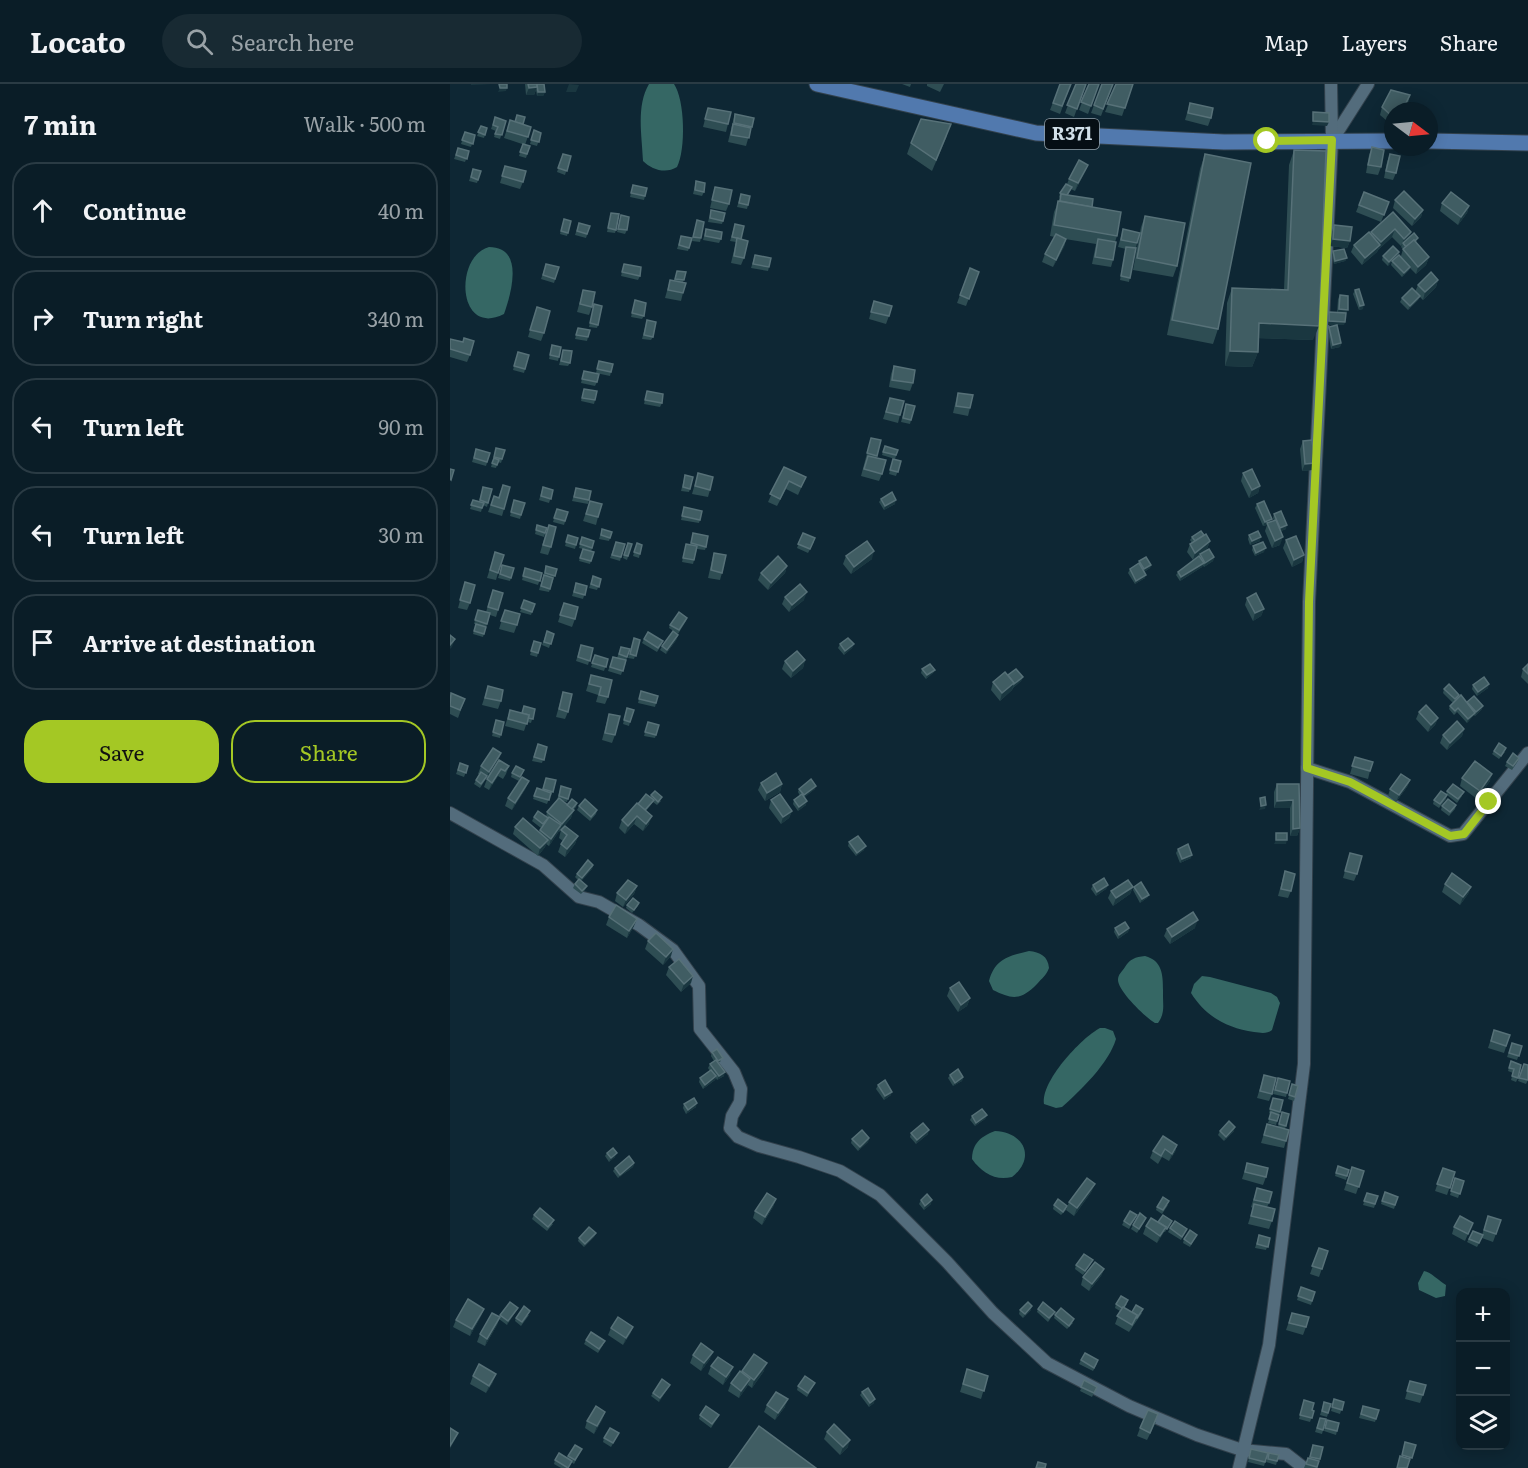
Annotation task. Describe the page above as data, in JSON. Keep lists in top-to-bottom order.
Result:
{
  "streets": {
    "main road": ["R371"]
  },
  "north": "right",
  "page": {
    "header": "Locato",
    "search": "Search here",
    "nav": ["Map", "Layers", "Share"],
    "heading": ["7 min", "Walk · 500 m"],
    "list": [
      ["Continue", "40 m"],
      ["Turn right", "340 m"],
      ["Turn left", "90 m"],
      ["Turn left", "30 m"],
      "Arrive at destination"
    ],
    "buttons": ["Save", "Share"],
    "map_buttons": ["+", "−"]
  }
}
